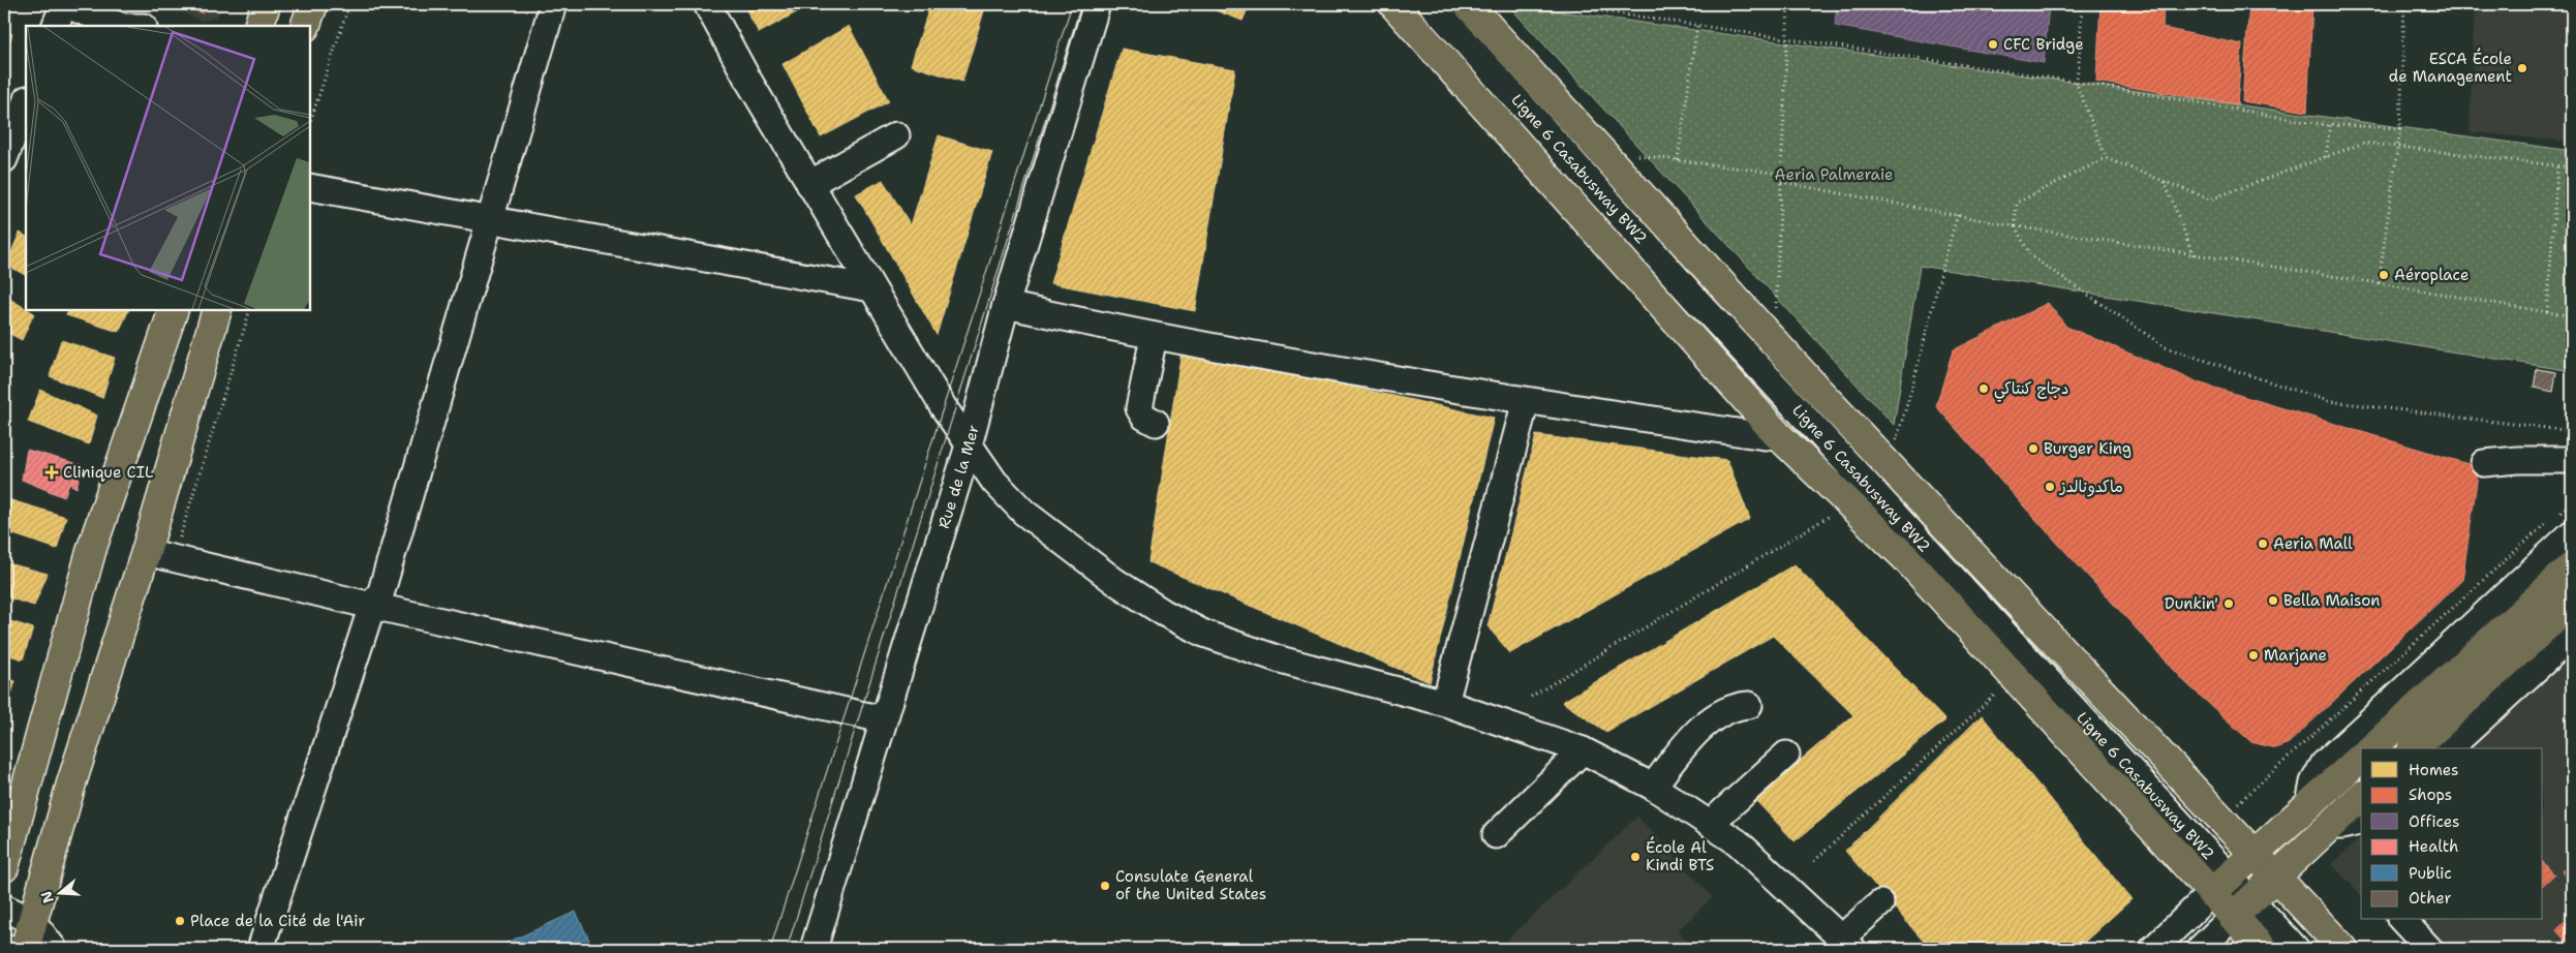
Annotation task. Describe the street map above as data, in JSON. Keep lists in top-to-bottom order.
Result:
{
  "streets": {
    "street": ["Ligne 6 Casabusway BW2", "Rue de la Mer"]
  },
  "parks": ["Aeria Palmeraie"],
  "places": {
    "other": [
      "CFC Bridge",
      "ESCA École de Management",
      "Aéroplace",
      "دجاج كنتاكي",
      "Burger King",
      "ماكدونالدز",
      "Aeria Mall",
      "Bella Maison",
      "Dunkin'",
      "Marjane",
      "École Al Kindi BTS",
      "Consulate General of the United States",
      "Place de la Cité de l'Air"
    ],
    "health": ["Clinique CIL"]
  },
  "legend": [
    "Homes",
    "Shops",
    "Offices",
    "Health",
    "Public",
    "Other"
  ],
  "north": "left"
}
